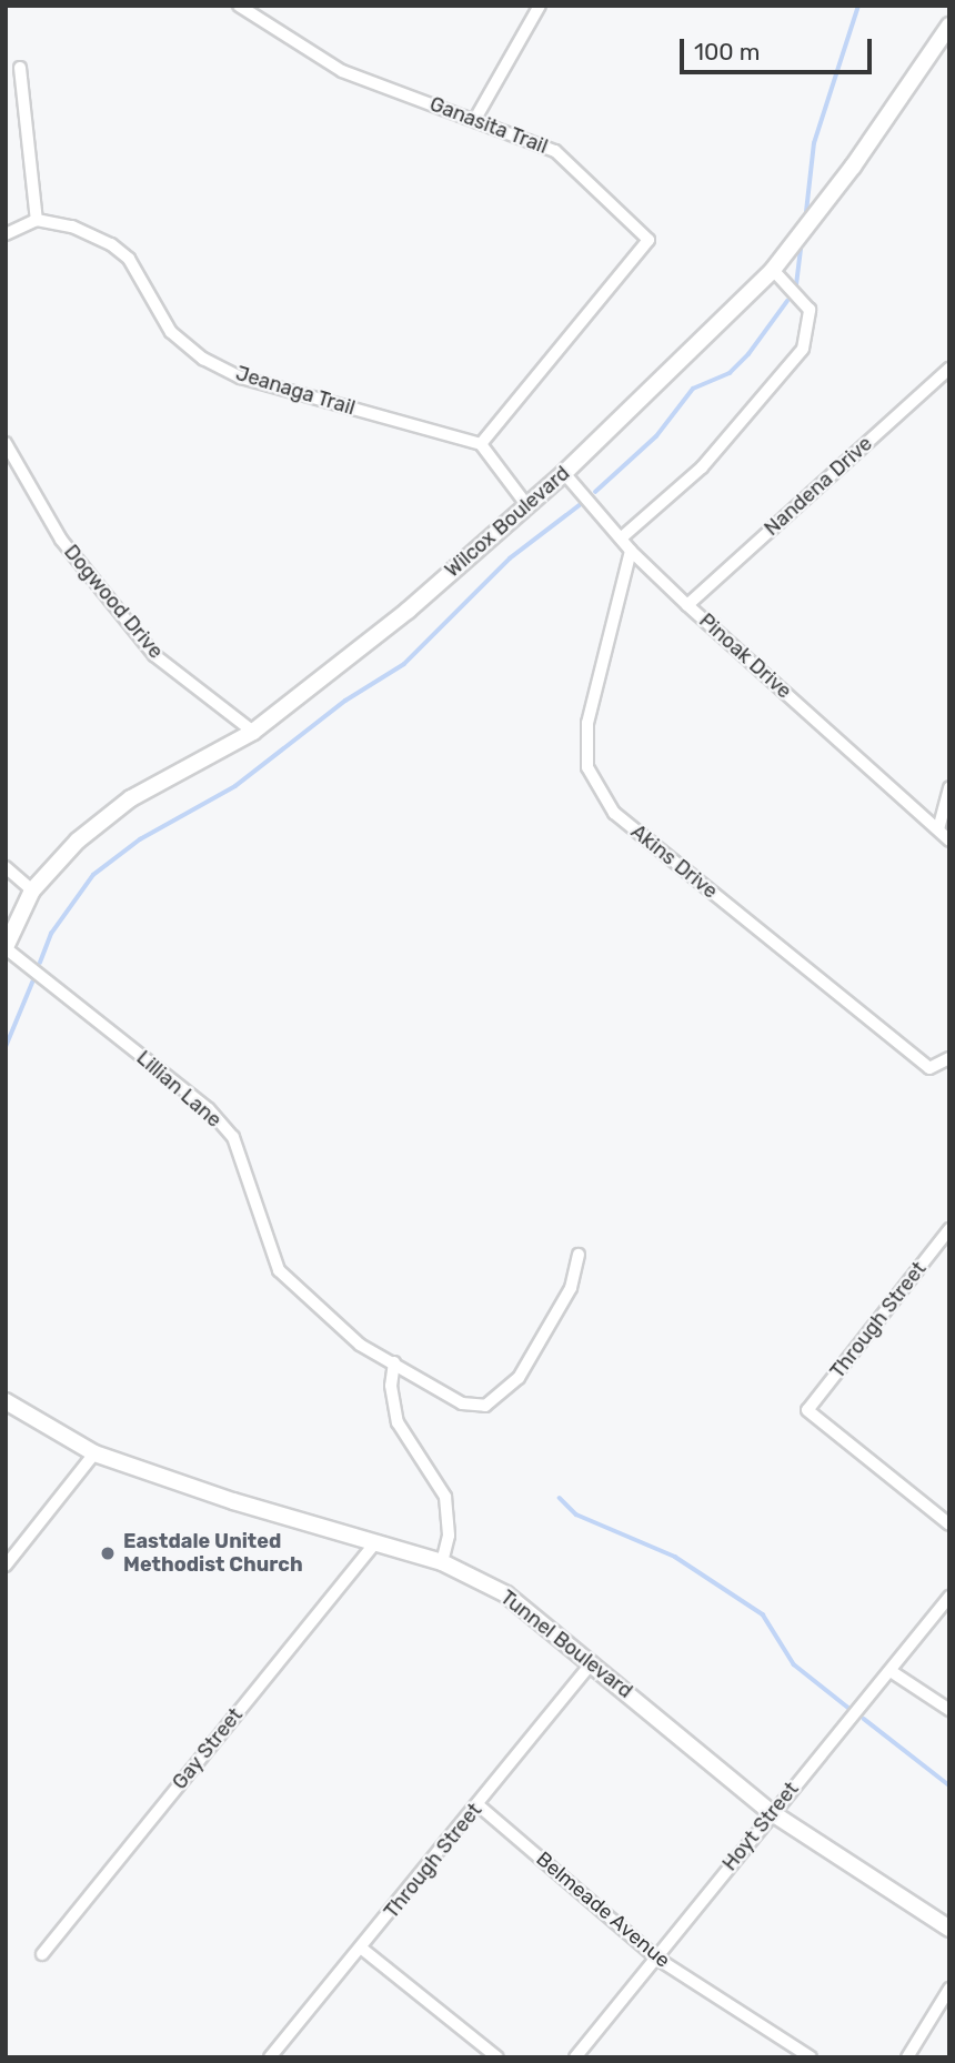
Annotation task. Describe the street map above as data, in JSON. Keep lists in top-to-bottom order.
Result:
{
  "streets": {
    "main road": ["Wilcox Boulevard", "Tunnel Boulevard"],
    "street": [
      "Ganasita Trail",
      "Jeanaga Trail",
      "Nandena Drive",
      "Dogwood Drive",
      "Pinoak Drive",
      "Akins Drive",
      "Lillian Lane",
      "Through Street",
      "Gay Street",
      "Hoyt Street",
      "Belmeade Avenue"
    ]
  },
  "crossings": [
    ["Ganasita Trail", "Jeanaga Trail"],
    ["Nandena Drive", "Pinoak Drive"],
    ["Wilcox Boulevard", "Dogwood Drive"],
    ["Wilcox Boulevard", "Pinoak Drive"],
    ["Wilcox Boulevard", "Lillian Lane"],
    ["Pinoak Drive", "Akins Drive"],
    ["Through Street", "Tunnel Boulevard"],
    ["Through Street", "Belmeade Avenue"],
    ["Tunnel Boulevard", "Gay Street"],
    ["Tunnel Boulevard", "Hoyt Street"],
    ["Hoyt Street", "Belmeade Avenue"]
  ],
  "places": ["Eastdale United Methodist Church"],
  "scale_bar": "100 m"
}
